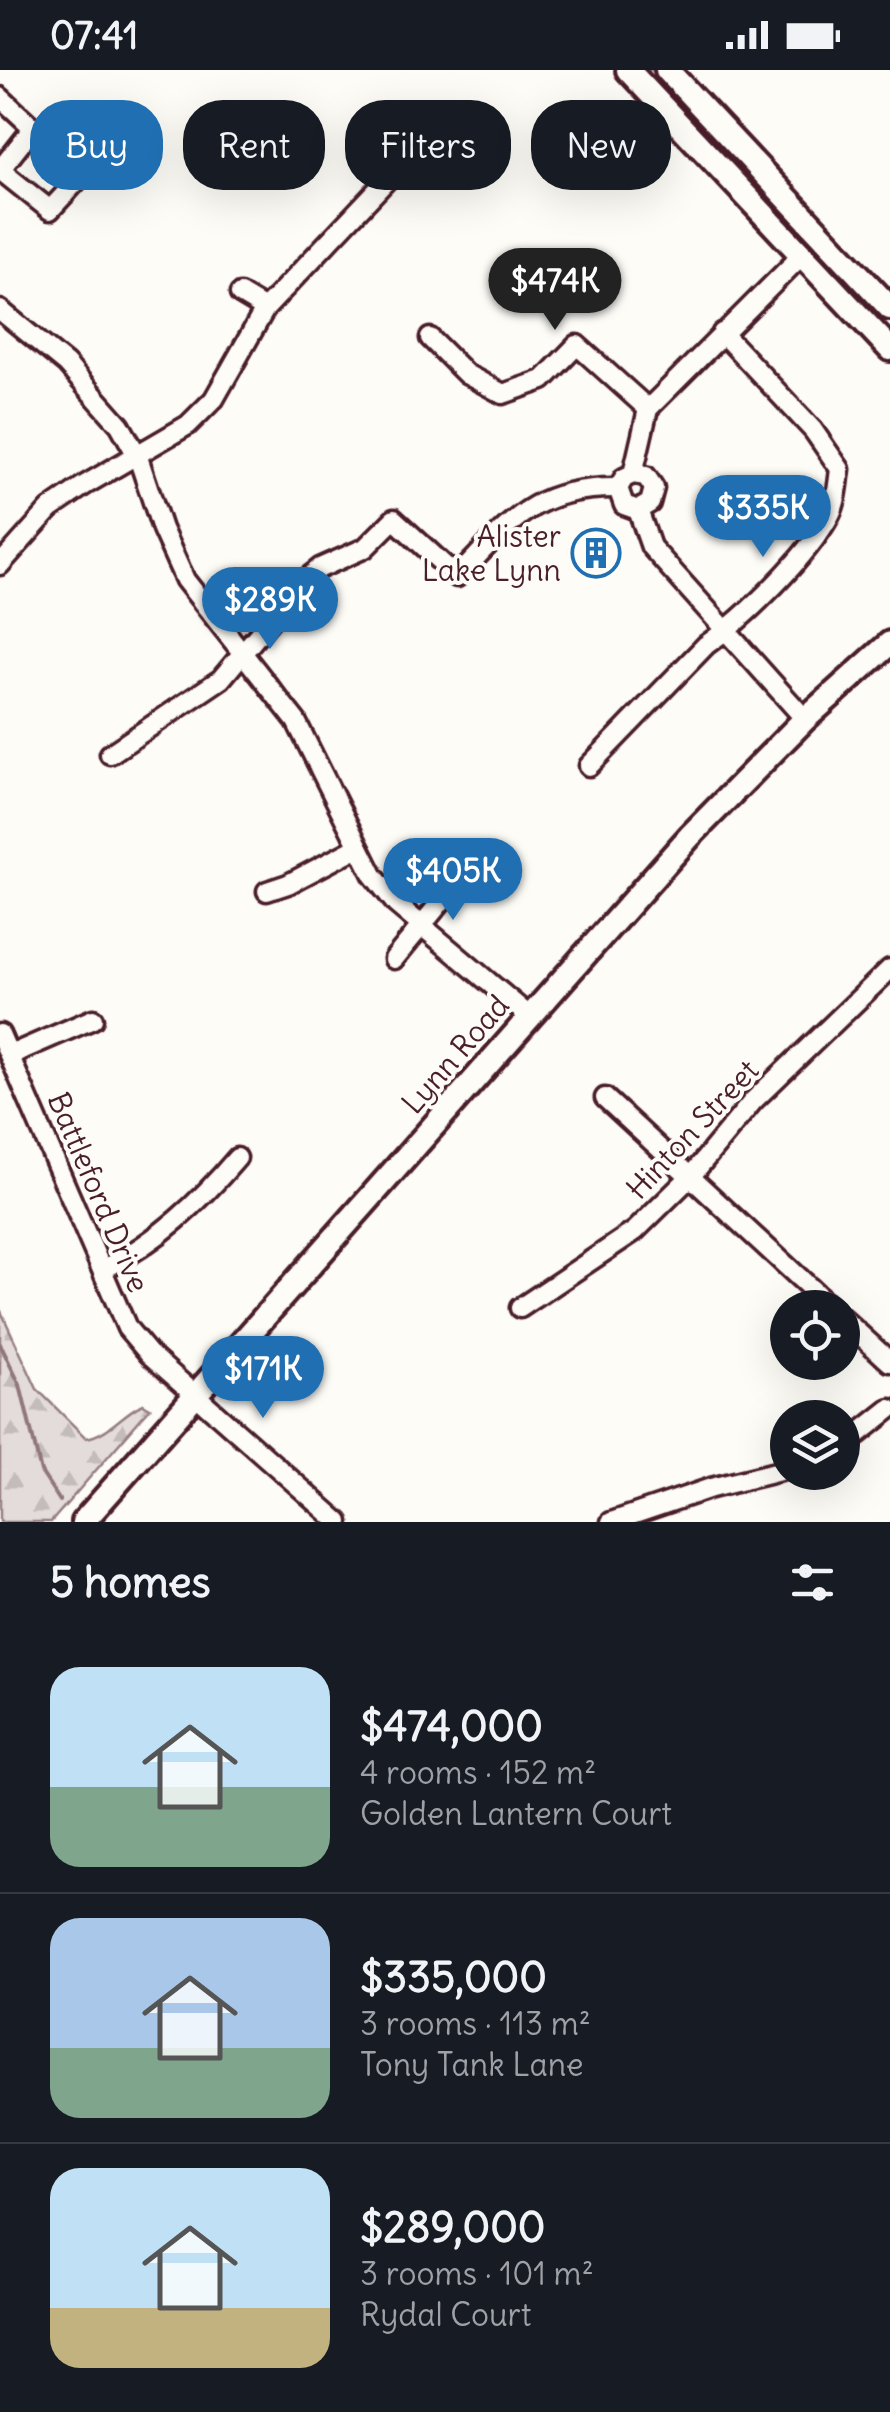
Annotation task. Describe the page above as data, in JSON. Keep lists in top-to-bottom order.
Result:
{
  "streets": {
    "main road": ["Lynn Road"],
    "street": ["Hinton Street", "Battleford Drive"]
  },
  "crossings": [
    ["Lynn Road", "Battleford Drive"]
  ],
  "places": {
    "building": ["Alister Lake Lynn"]
  },
  "page": {
    "status": "07:41",
    "chip": [
      "Buy",
      "Rent",
      "Filters",
      "New"
    ],
    "price": [
      "$474K",
      "$335K",
      "$289K",
      "$405K",
      "$171K"
    ],
    "heading": "5 homes",
    "list": [
      {
        "name": "$474,000",
        "note": "4 rooms · 152 m² · Golden Lantern Court"
      },
      {
        "name": "$335,000",
        "note": "3 rooms · 113 m² · Tony Tank Lane"
      },
      {
        "name": "$289,000",
        "note": "3 rooms · 101 m² · Rydal Court"
      }
    ]
  }
}
